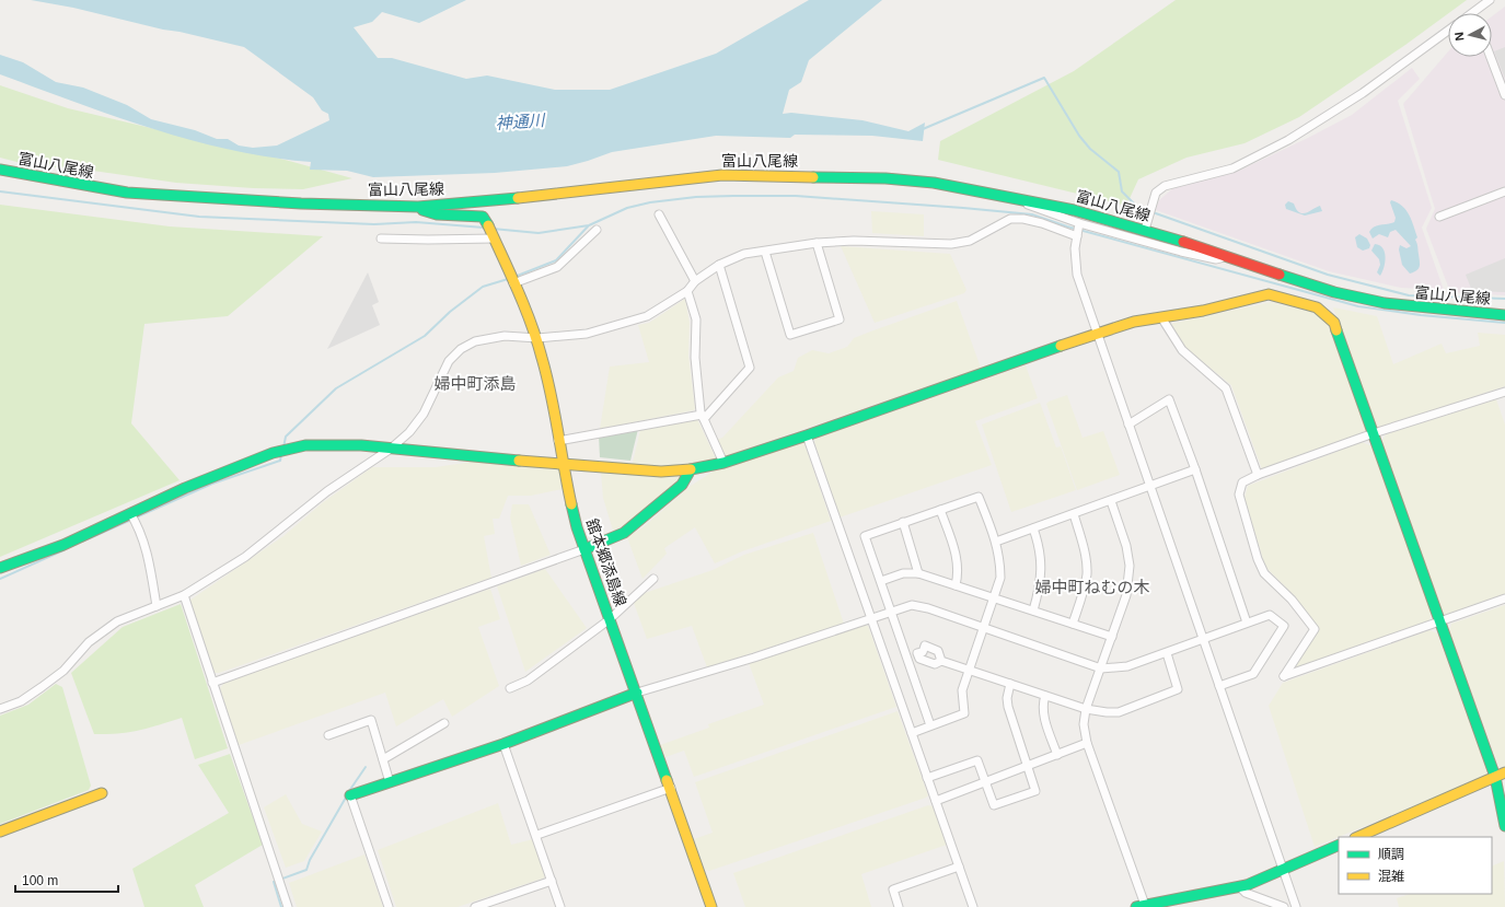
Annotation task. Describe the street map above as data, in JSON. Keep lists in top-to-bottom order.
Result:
{
  "streets": {
    "street": ["富山八尾線", "舘本郷添島線"]
  },
  "districts": ["婦中町添島", "婦中町ねむの木"],
  "water": ["神通川"],
  "legend": ["順調", "混雑"],
  "scale_bar": "100 m",
  "north": "left"
}
